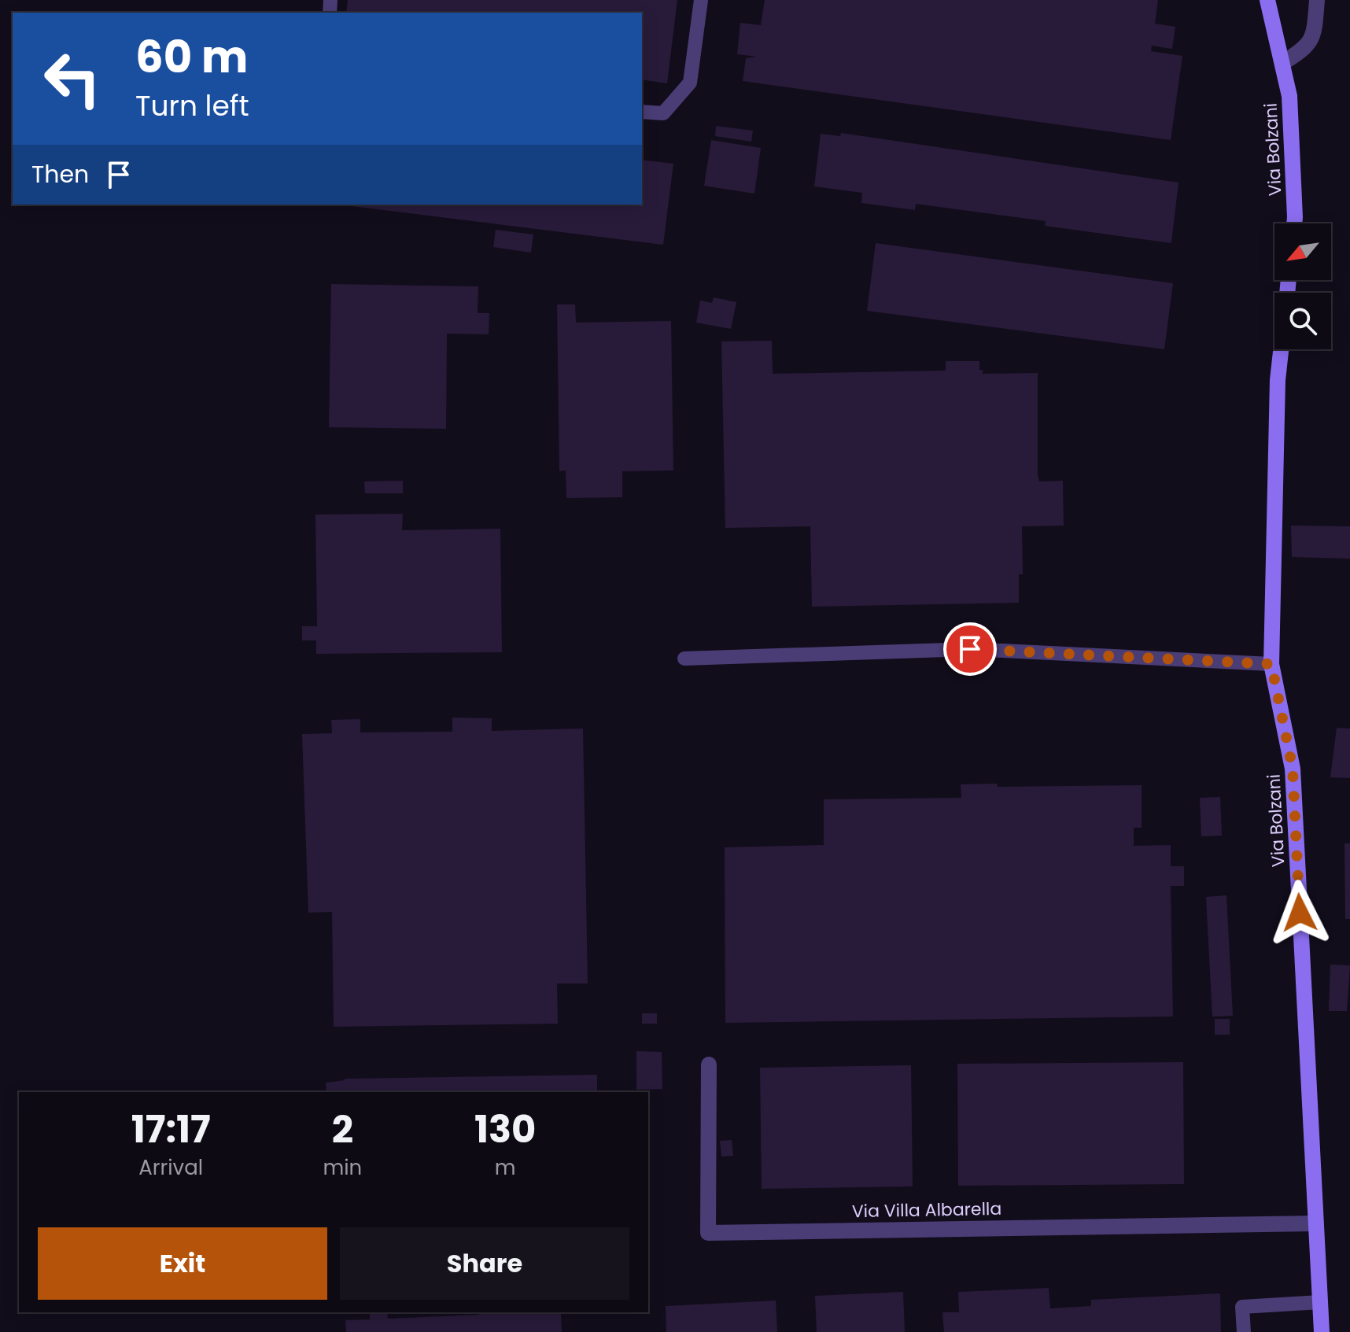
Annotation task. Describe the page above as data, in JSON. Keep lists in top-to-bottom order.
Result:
{
  "streets": {
    "street": ["Via Bolzani", "Via Villa Albarella"]
  },
  "crossings": [
    ["Via Bolzani", "Via Villa Albarella"]
  ],
  "north": "bottom left",
  "page": {
    "turn": ["60 m", "Turn left"],
    "then": "Then",
    "eta": [
      "17:17",
      "Arrival",
      "2",
      "min",
      "130",
      "m"
    ],
    "buttons": ["Exit", "Share"]
  }
}
